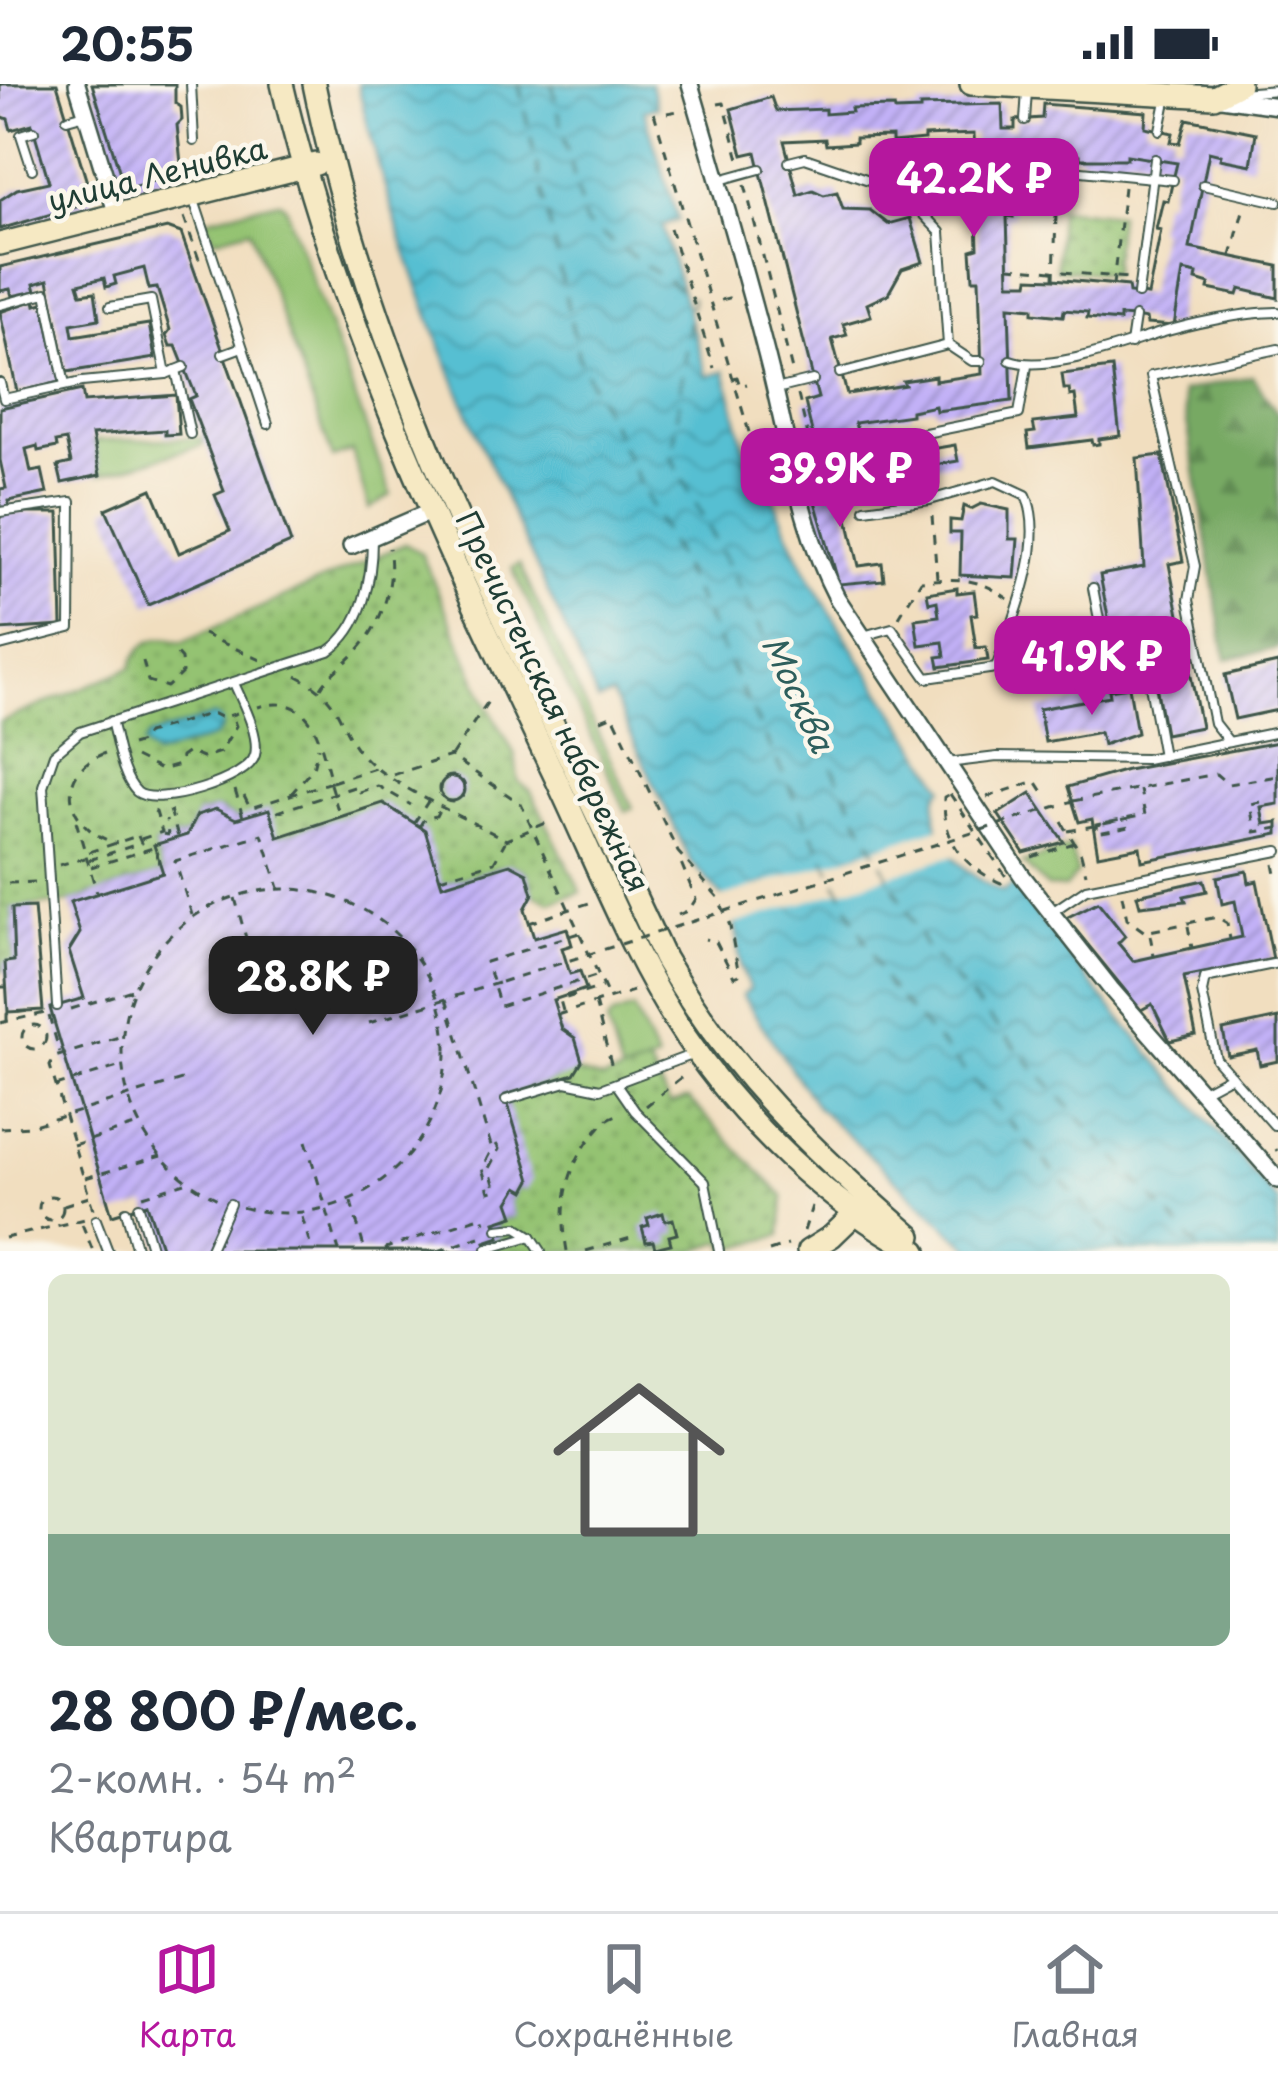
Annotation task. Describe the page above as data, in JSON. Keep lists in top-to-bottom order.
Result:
{
  "streets": {
    "main road": ["улица Ленивка", "Пречистенская набережная"]
  },
  "crossings": [
    ["улица Ленивка", "Пречистенская набережная"]
  ],
  "water": ["Москва"],
  "page": {
    "status": "20:55",
    "price": [
      "42.2K ₽",
      "39.9K ₽",
      "41.9K ₽",
      "28.8K ₽"
    ],
    "list": [
      {
        "name": "28 800 ₽/мес.",
        "note": "2-комн. · 54 m² · Квартира"
      }
    ],
    "tabs": ["Карта", "Сохранённые", "Главная"]
  }
}
